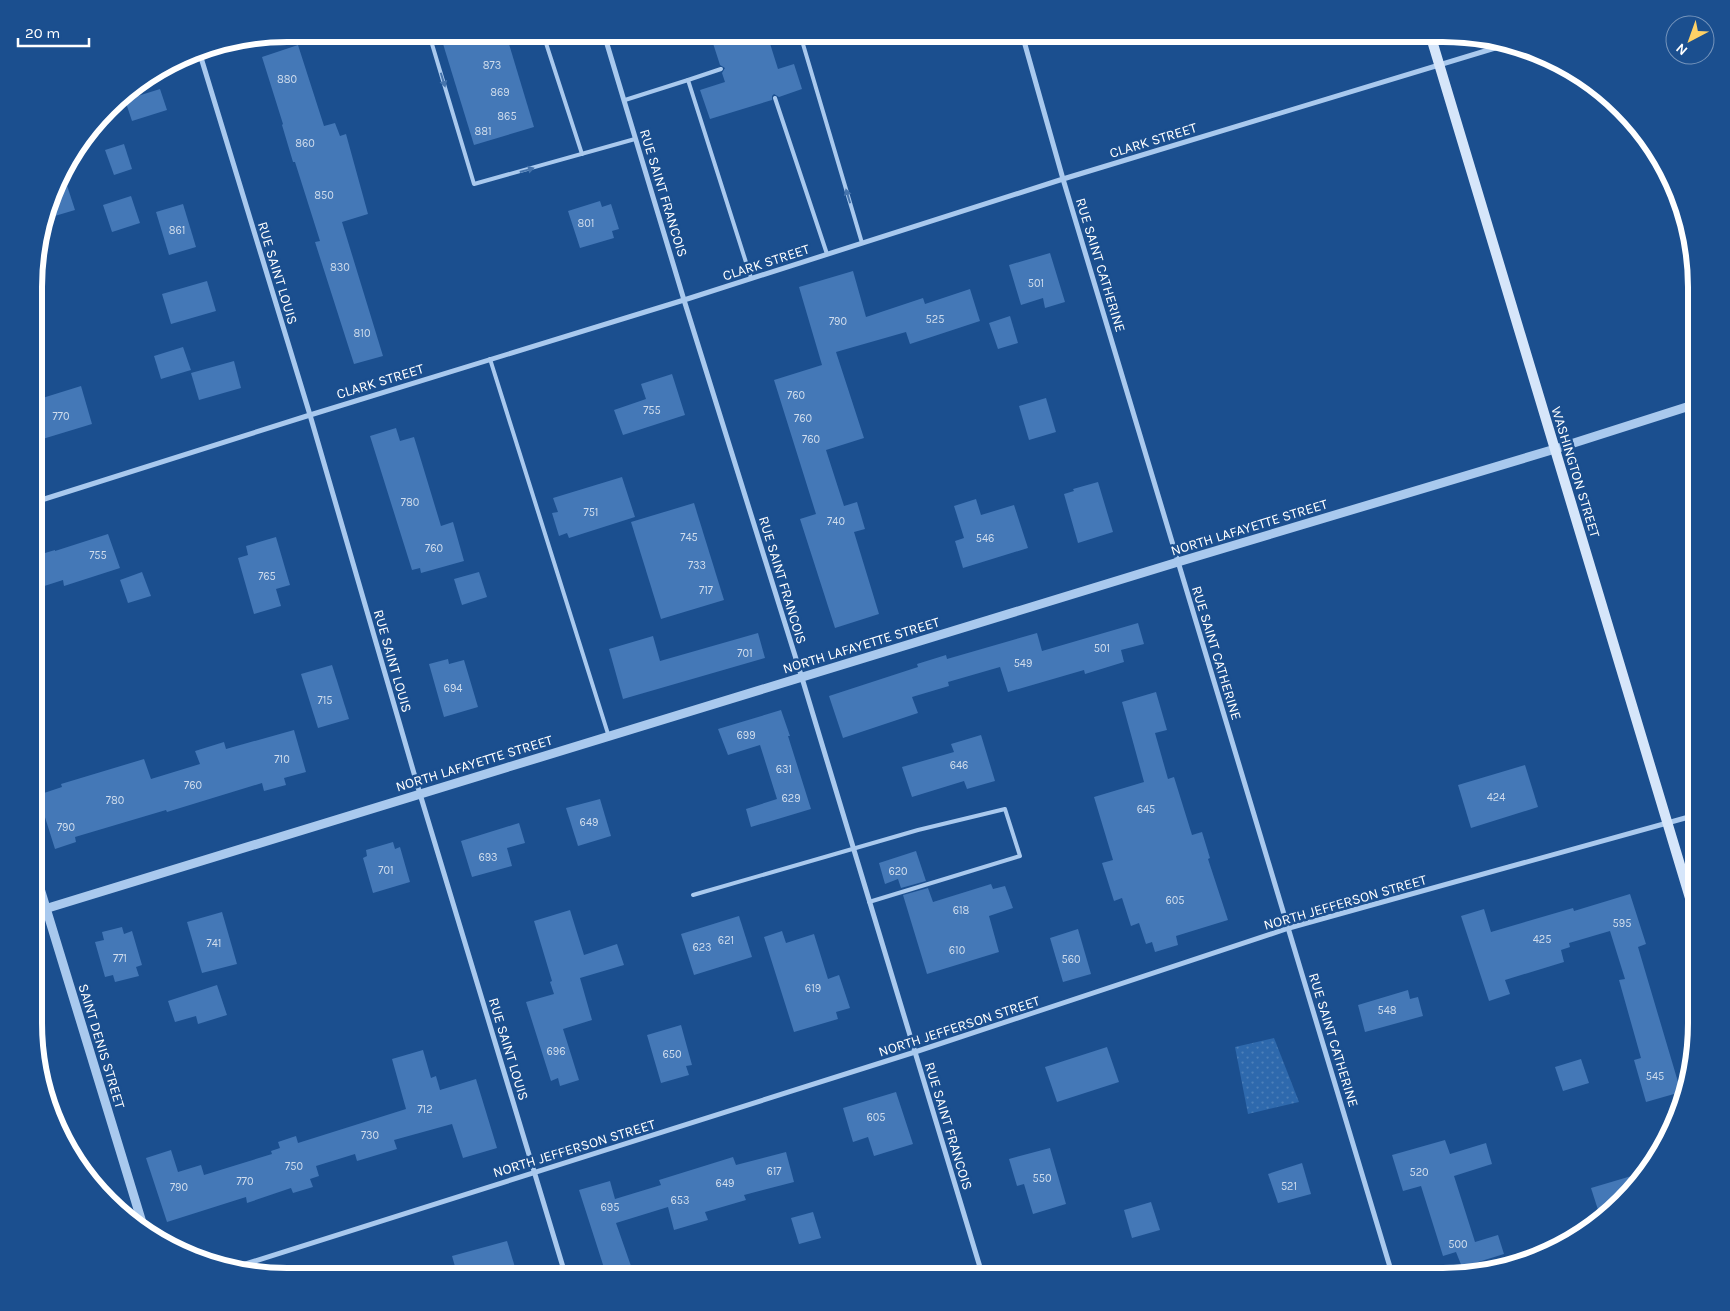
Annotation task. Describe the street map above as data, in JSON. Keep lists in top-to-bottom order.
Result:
{
  "streets": {
    "main road": ["WASHINGTON STREET"],
    "street": [
      "CLARK STREET",
      "RUE SAINT FRANCOIS",
      "RUE SAINT CATHERINE",
      "RUE SAINT LOUIS",
      "NORTH LAFAYETTE STREET",
      "NORTH JEFFERSON STREET",
      "SAINT DENIS STREET"
    ]
  },
  "crossings": [
    ["CLARK STREET", "RUE SAINT FRANCOIS"],
    ["CLARK STREET", "RUE SAINT CATHERINE"],
    ["CLARK STREET", "RUE SAINT LOUIS"],
    ["CLARK STREET", "WASHINGTON STREET"],
    ["RUE SAINT FRANCOIS", "NORTH LAFAYETTE STREET"],
    ["RUE SAINT FRANCOIS", "NORTH JEFFERSON STREET"],
    ["RUE SAINT CATHERINE", "NORTH LAFAYETTE STREET"],
    ["RUE SAINT CATHERINE", "NORTH JEFFERSON STREET"],
    ["RUE SAINT LOUIS", "NORTH LAFAYETTE STREET"],
    ["RUE SAINT LOUIS", "NORTH JEFFERSON STREET"],
    ["WASHINGTON STREET", "NORTH LAFAYETTE STREET"],
    ["WASHINGTON STREET", "NORTH JEFFERSON STREET"],
    ["NORTH LAFAYETTE STREET", "SAINT DENIS STREET"]
  ],
  "house_numbers": [
    "873",
    "880",
    "869",
    "865",
    "881",
    "860",
    "850",
    "801",
    "861",
    "830",
    "501",
    "525",
    "790",
    "810",
    "760",
    "755",
    "770",
    "760",
    "760",
    "780",
    "751",
    "740",
    "745",
    "546",
    "760",
    "755",
    "733",
    "765",
    "717",
    "501",
    "701",
    "549",
    "694",
    "715",
    "699",
    "710",
    "646",
    "631",
    "760",
    "424",
    "629",
    "780",
    "645",
    "649",
    "790",
    "693",
    "701",
    "620",
    "605",
    "618",
    "595",
    "425",
    "621",
    "741",
    "623",
    "610",
    "771",
    "560",
    "619",
    "548",
    "696",
    "650",
    "545",
    "712",
    "605",
    "730",
    "750",
    "617",
    "520",
    "550",
    "770",
    "649",
    "521",
    "790",
    "653",
    "695",
    "500"
  ],
  "scale_bar": "20 m",
  "north": "bottom left"
}
